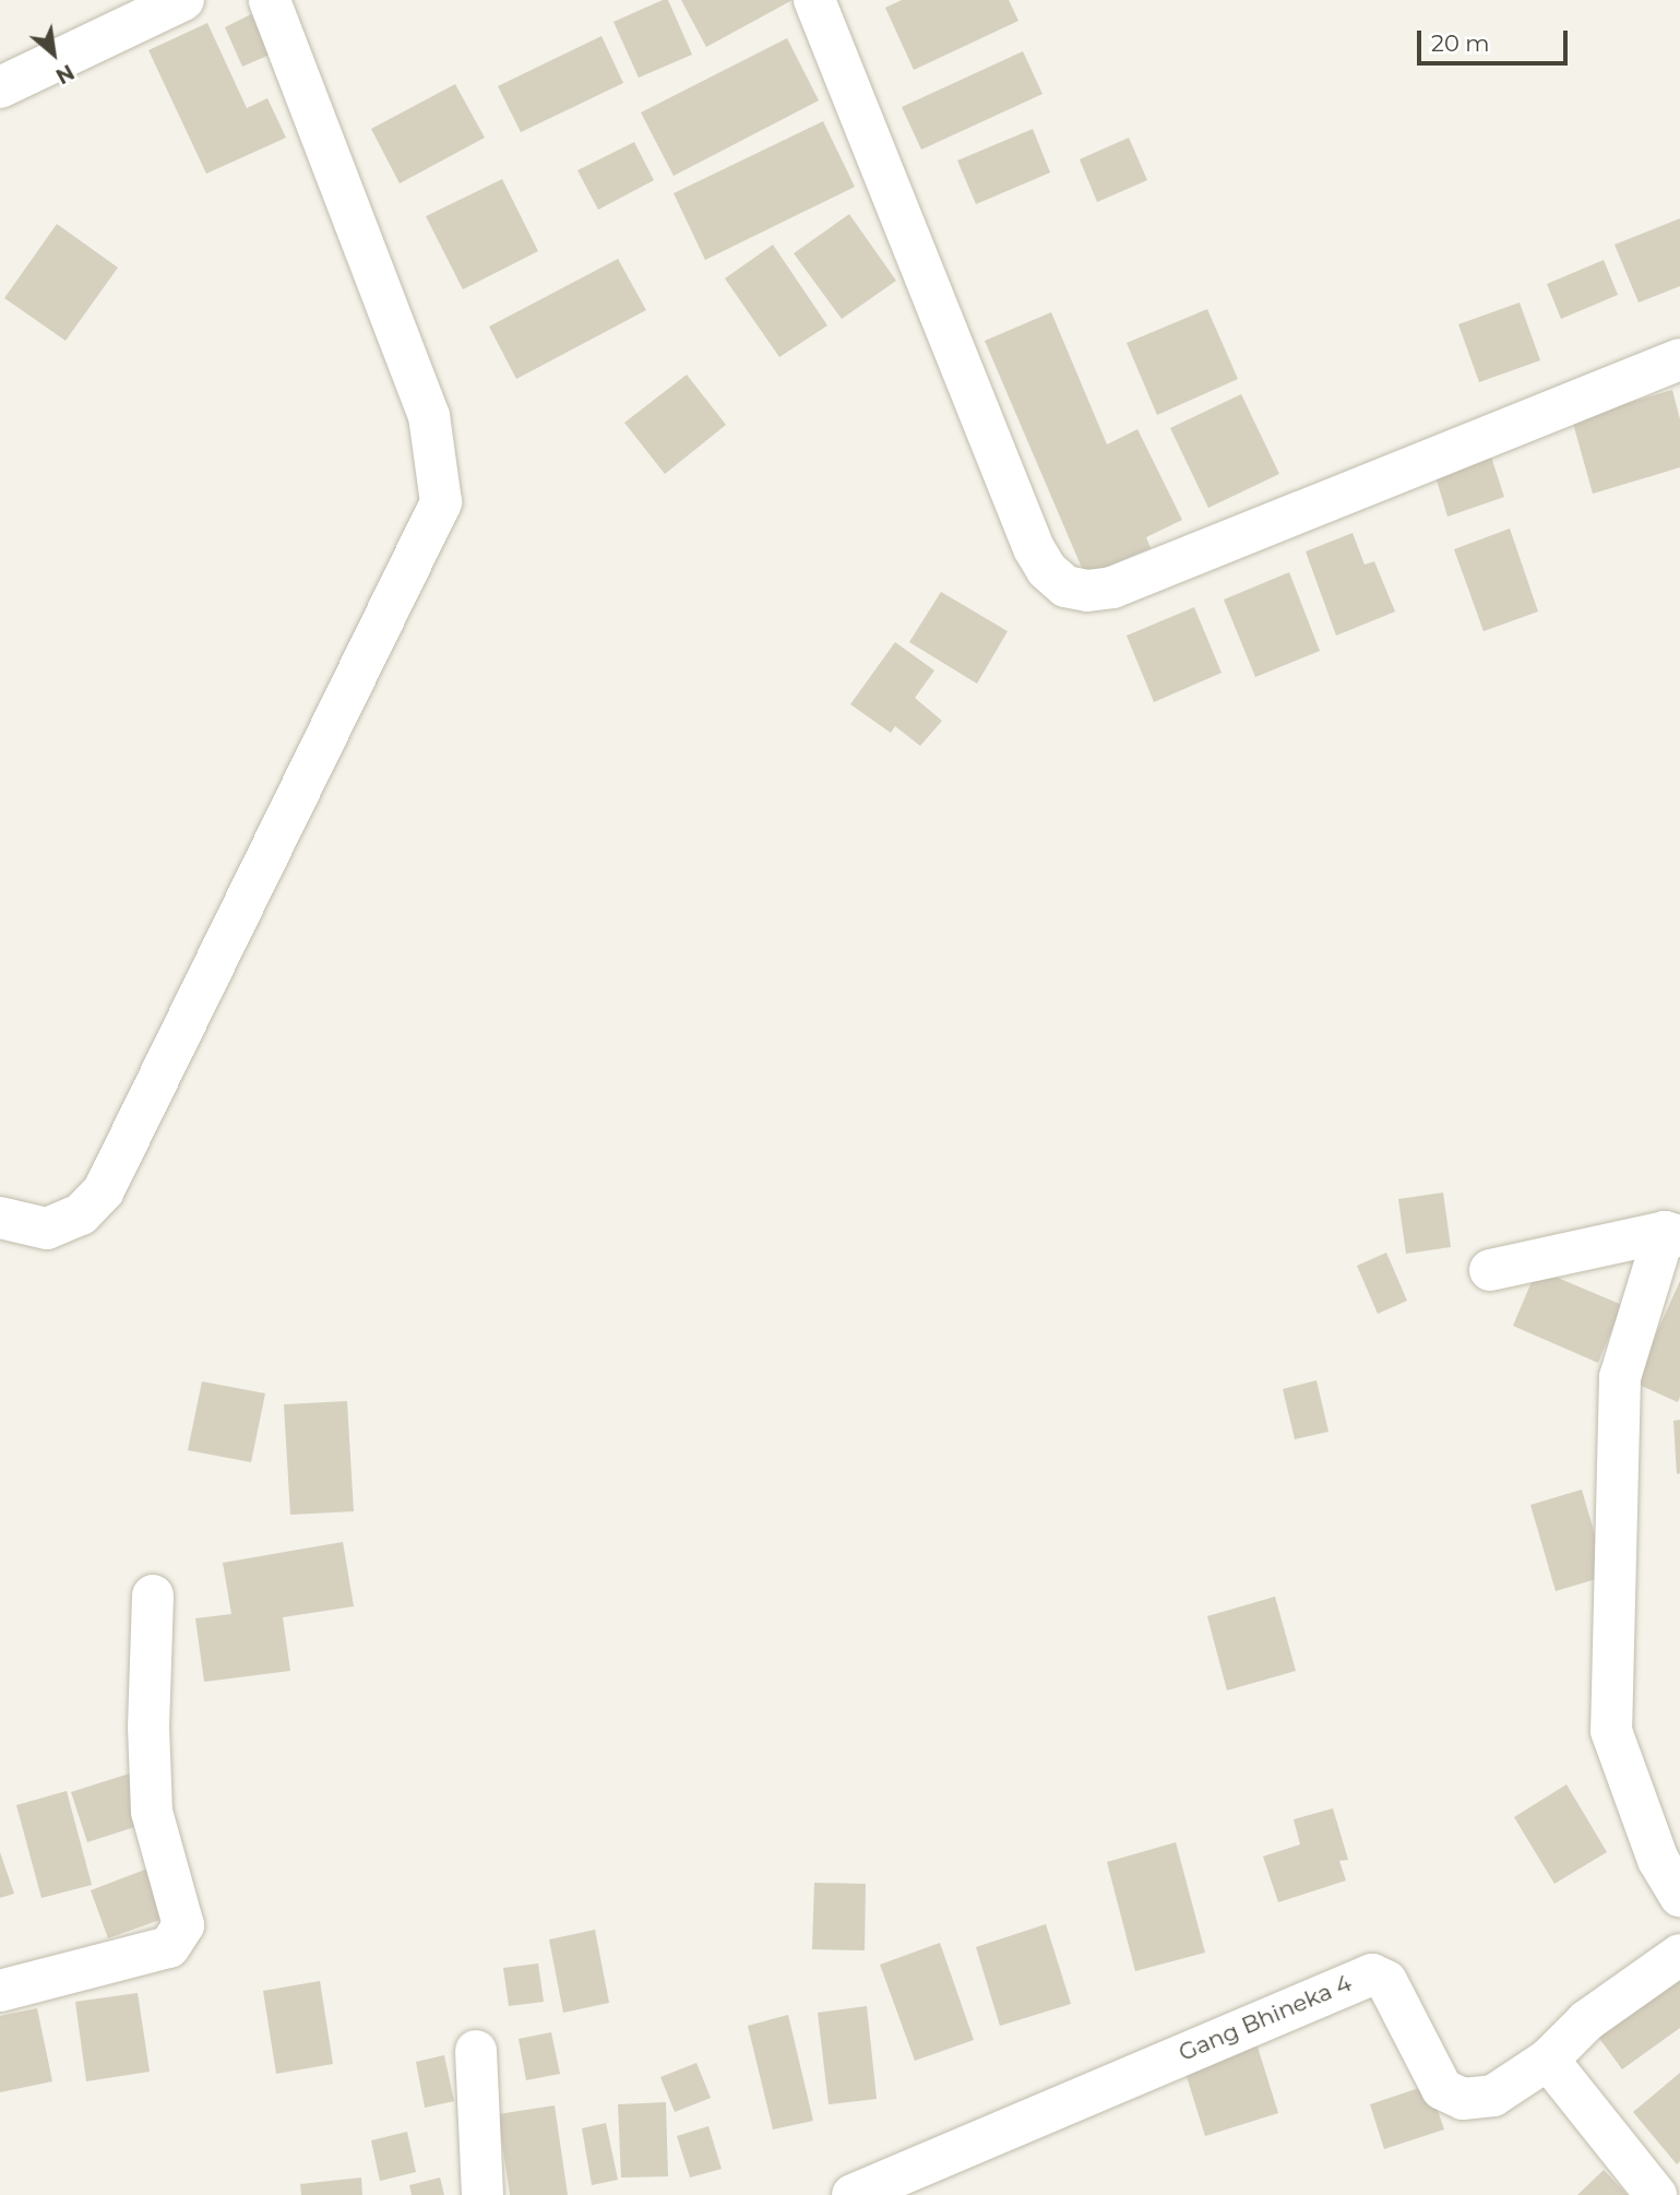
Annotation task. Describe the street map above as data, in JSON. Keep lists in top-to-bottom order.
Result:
{
  "streets": {
    "street": ["Gang Bhineka 4"]
  },
  "scale_bar": "20 m",
  "north": "bottom right"
}
